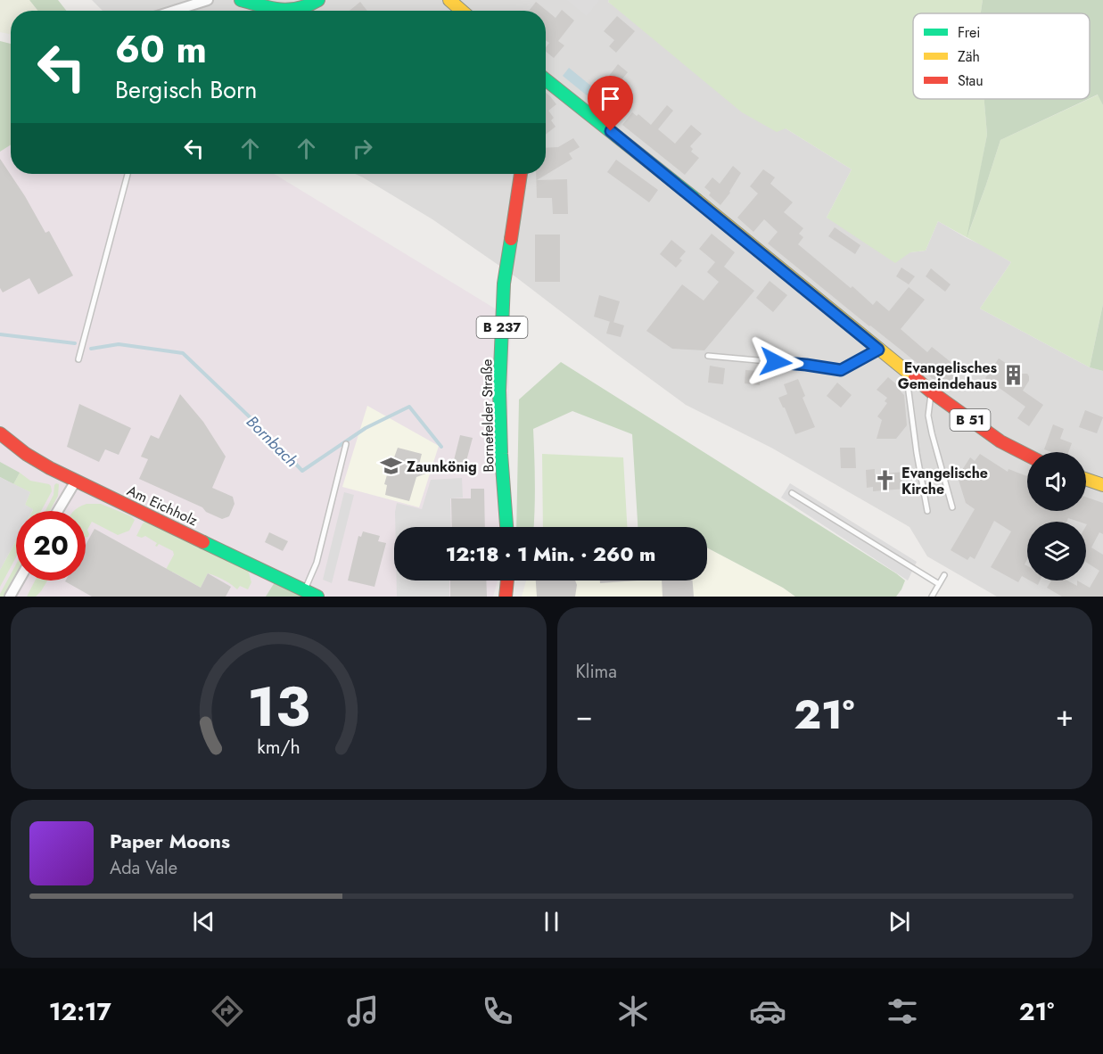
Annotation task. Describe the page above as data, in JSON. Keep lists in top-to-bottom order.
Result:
{
  "streets": {
    "main road": [
      "B 237",
      "Bornefelder Straße",
      "B 51",
      "Am Eichholz"
    ]
  },
  "water": ["Bornbach"],
  "places": {
    "building": ["Evangelisches Gemeindehaus"],
    "school or university": ["Zaunkönig"],
    "church": ["Evangelische Kirche"]
  },
  "legend": ["Frei", "Zäh", "Stau"],
  "page": {
    "turn": ["60 m", "Bergisch Born"],
    "limit": "20",
    "trip": "12:18 · 1 Min. · 260 m",
    "tile": "Klima",
    "heat": ["−", "21°", "+"],
    "song": ["Paper Moons", "Ada Vale"],
    "tabs": ["12:17", "21°"],
    "gauge": ["13", "km/h"]
  }
}
